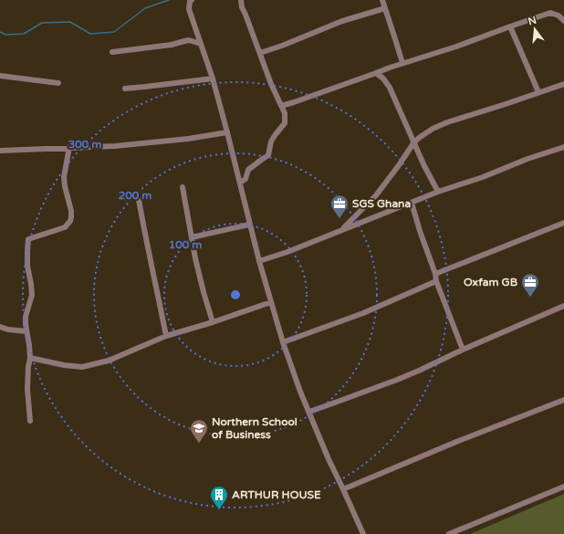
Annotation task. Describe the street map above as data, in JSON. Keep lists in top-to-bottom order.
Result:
{
  "places": {
    "office": ["SGS Ghana", "Oxfam GB"],
    "school or university": ["Northern School of Business"],
    "building": ["ARTHUR HOUSE"]
  },
  "north": "top",
  "rings": ["300 m", "200 m", "100 m"]
}
